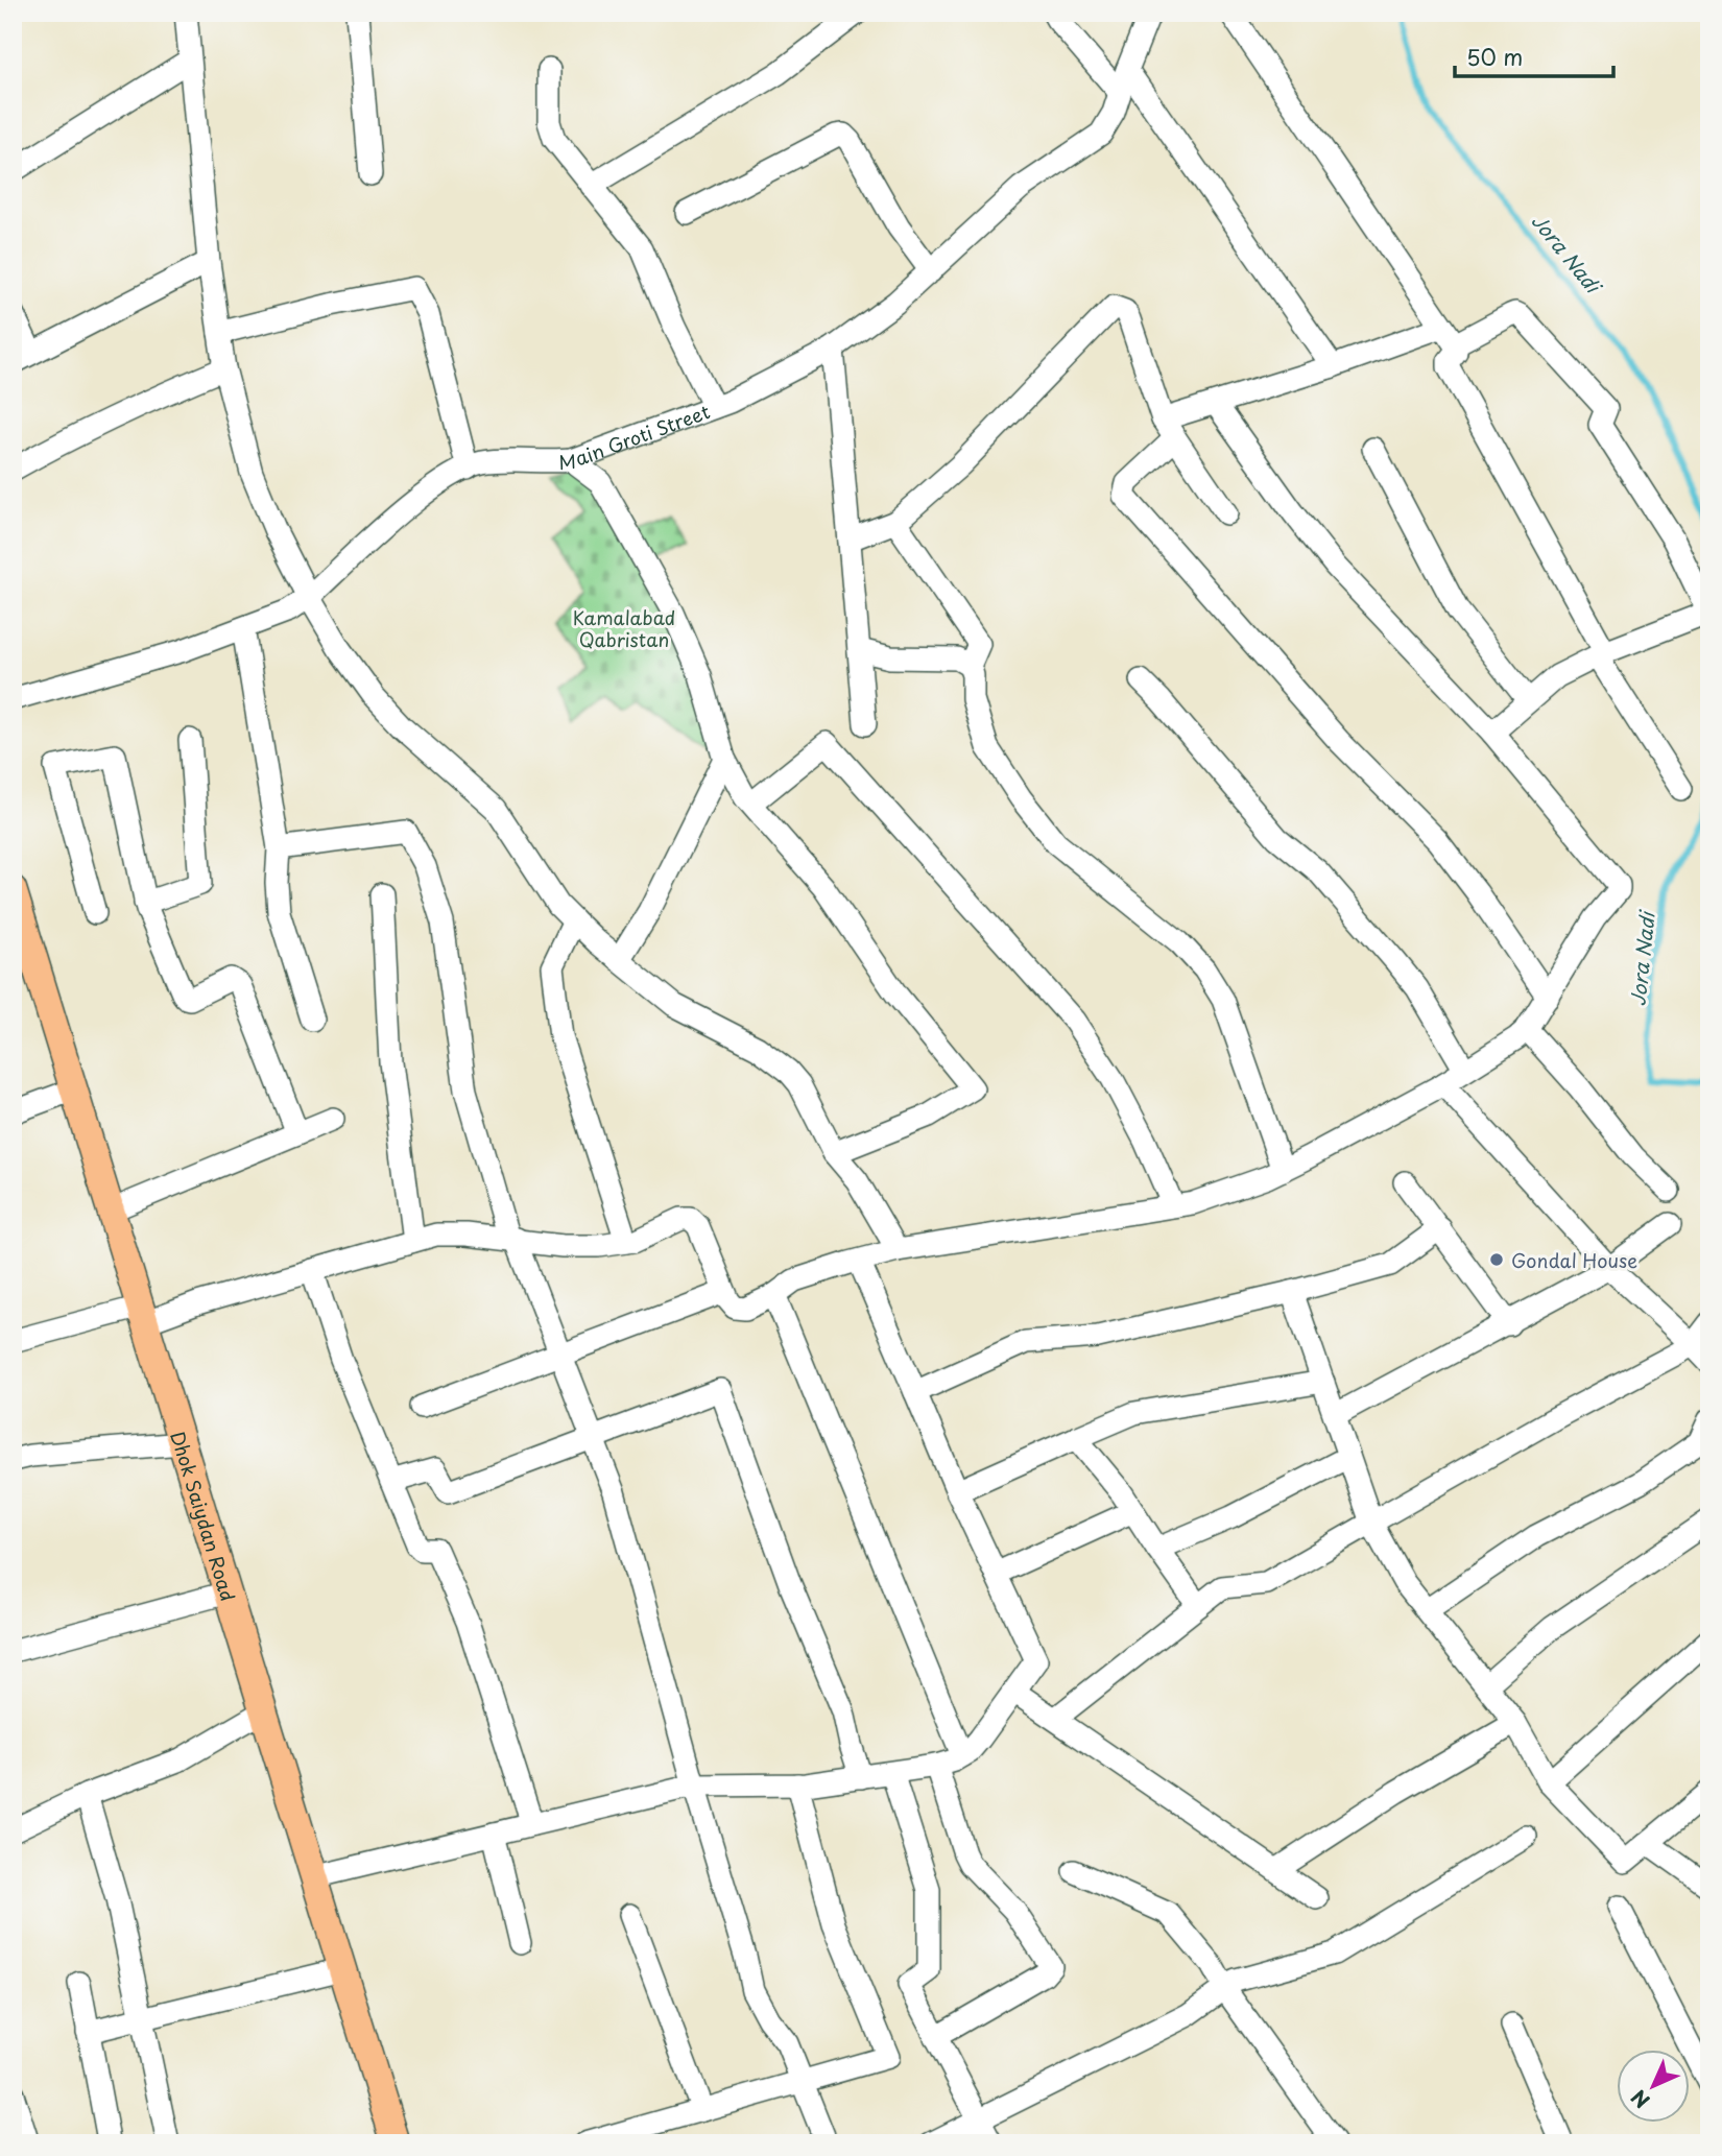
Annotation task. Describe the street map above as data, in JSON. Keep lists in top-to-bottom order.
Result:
{
  "streets": {
    "main road": ["Dhok Saiydan Road"],
    "street": ["Main Groti Street"]
  },
  "water": ["Jora Nadi"],
  "parks": ["Kamalabad Qabristan"],
  "places": ["Gondal House"],
  "scale_bar": "50 m",
  "north": "bottom left"
}
